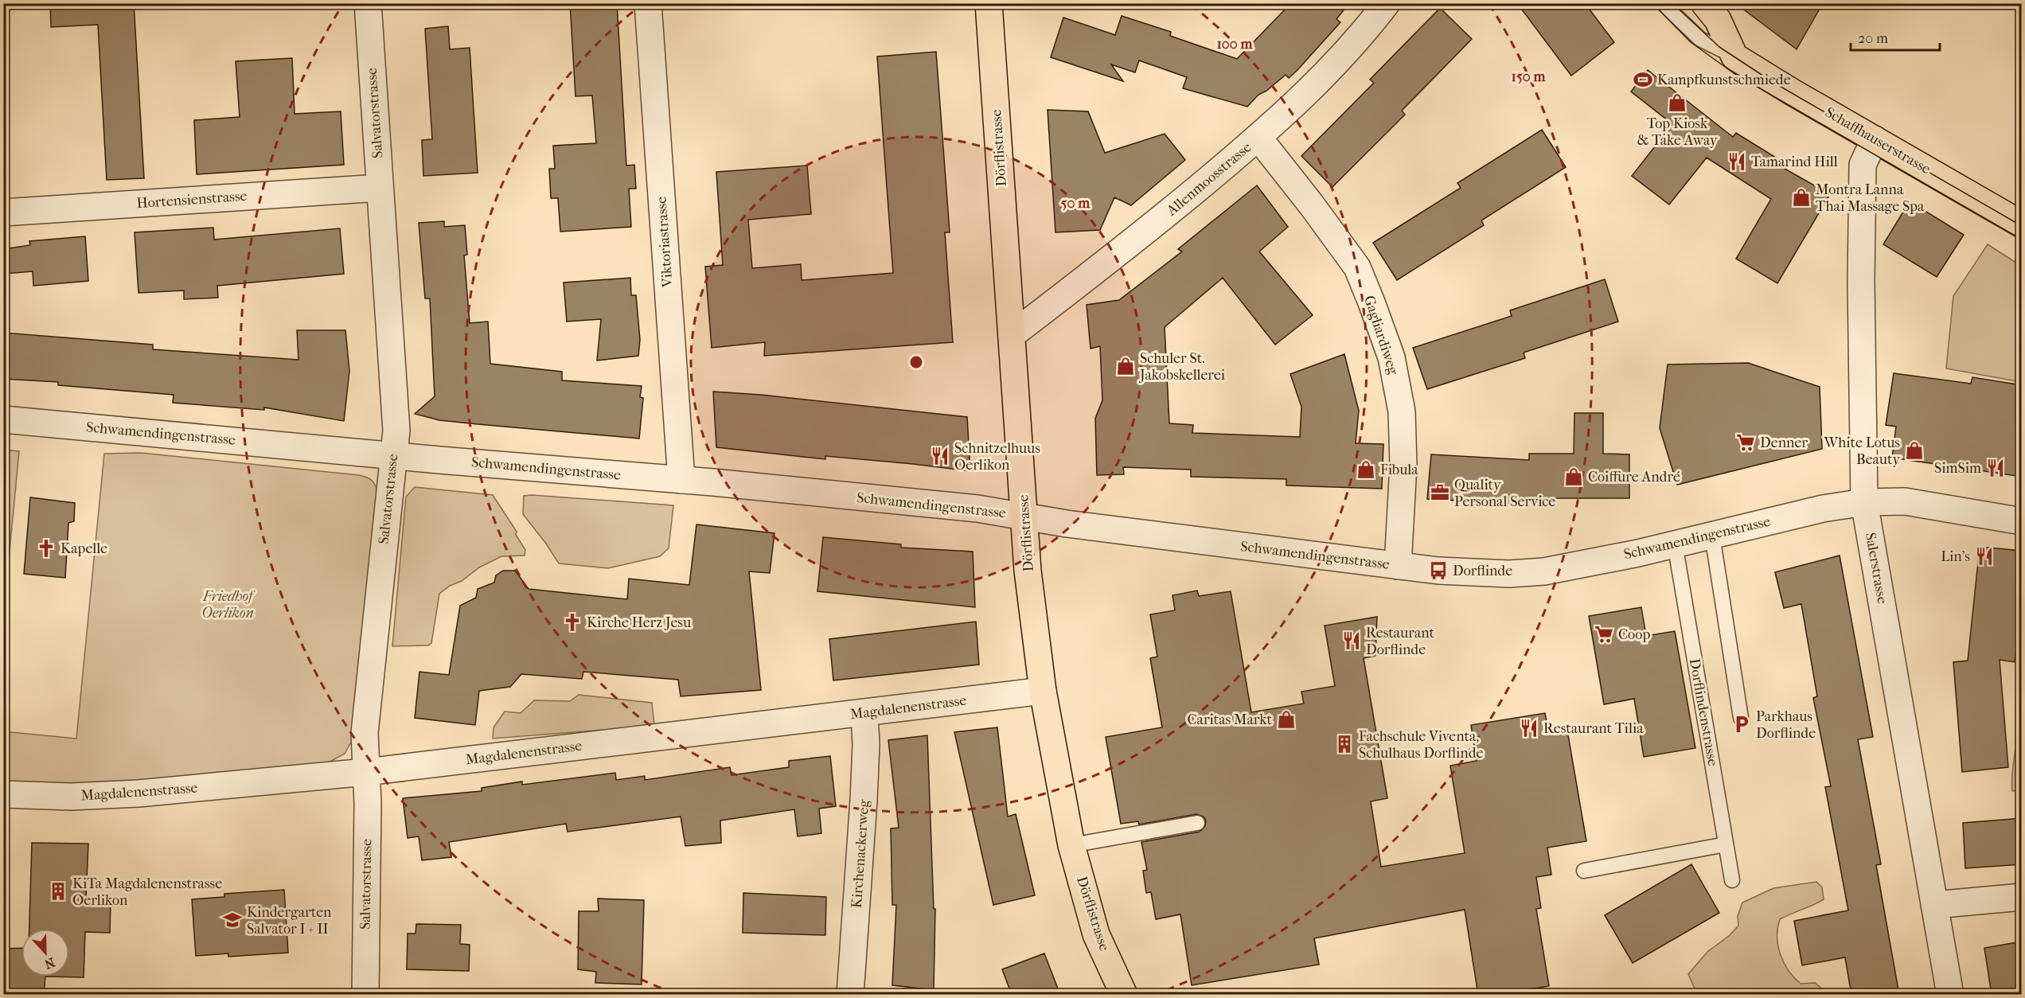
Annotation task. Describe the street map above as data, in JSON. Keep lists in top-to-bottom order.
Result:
{
  "streets": {
    "main road": ["Schaffhauserstrasse", "Dörflistrasse"],
    "street": [
      "Salvatorstrasse",
      "Allenmoosstrasse",
      "Hortensienstrasse",
      "Viktoriastrasse",
      "Gagliardiweg",
      "Schwamendingenstrasse",
      "Salerstrasse",
      "Magdalenenstrasse",
      "Kirchenackerweg"
    ],
    "lane": ["Dorflindenstrasse"]
  },
  "crossings": [
    ["Salvatorstrasse", "Hortensienstrasse"],
    ["Salvatorstrasse", "Schwamendingenstrasse"],
    ["Salvatorstrasse", "Magdalenenstrasse"],
    ["Schaffhauserstrasse", "Salerstrasse"],
    ["Dörflistrasse", "Allenmoosstrasse"],
    ["Dörflistrasse", "Schwamendingenstrasse"],
    ["Dörflistrasse", "Magdalenenstrasse"],
    ["Allenmoosstrasse", "Gagliardiweg"],
    ["Viktoriastrasse", "Schwamendingenstrasse"],
    ["Gagliardiweg", "Schwamendingenstrasse"],
    ["Schwamendingenstrasse", "Salerstrasse"],
    ["Schwamendingenstrasse", "Dorflindenstrasse"],
    ["Magdalenenstrasse", "Kirchenackerweg"]
  ],
  "parks": ["Friedhof Oerlikon"],
  "places": {
    "sports": ["Kampfkunstschmiede"],
    "shop": [
      "Top Kiosk & Take Away",
      "Montra Lanna Thai Massage Spa",
      "Schuler St. Jakobskellerei",
      "White Lotus Beauty",
      "Fibula",
      "Coiffure André",
      "Caritas Markt"
    ],
    "restaurant": [
      "Tamarind Hill",
      "Schnitzelhuus Oerlikon",
      "SimSim",
      "Lin's",
      "Restaurant Dorflinde",
      "Restaurant Tilia"
    ],
    "supermarket": ["Denner", "Coop"],
    "office": ["Quality Personal Service"],
    "church": ["Kapelle", "Kirche Herz Jesu"],
    "bus stop": ["Dorflinde"],
    "parking": ["Parkhaus Dorflinde"],
    "building": ["Fachschule Viventa, Schulhaus Dorflinde", "KiTa Magdalenenstrasse Oerlikon"],
    "school or university": ["Kindergarten Salvator I + II"]
  },
  "scale_bar": "20 m",
  "north": "bottom",
  "rings": ["100 m", "150 m", "50 m"]
}
